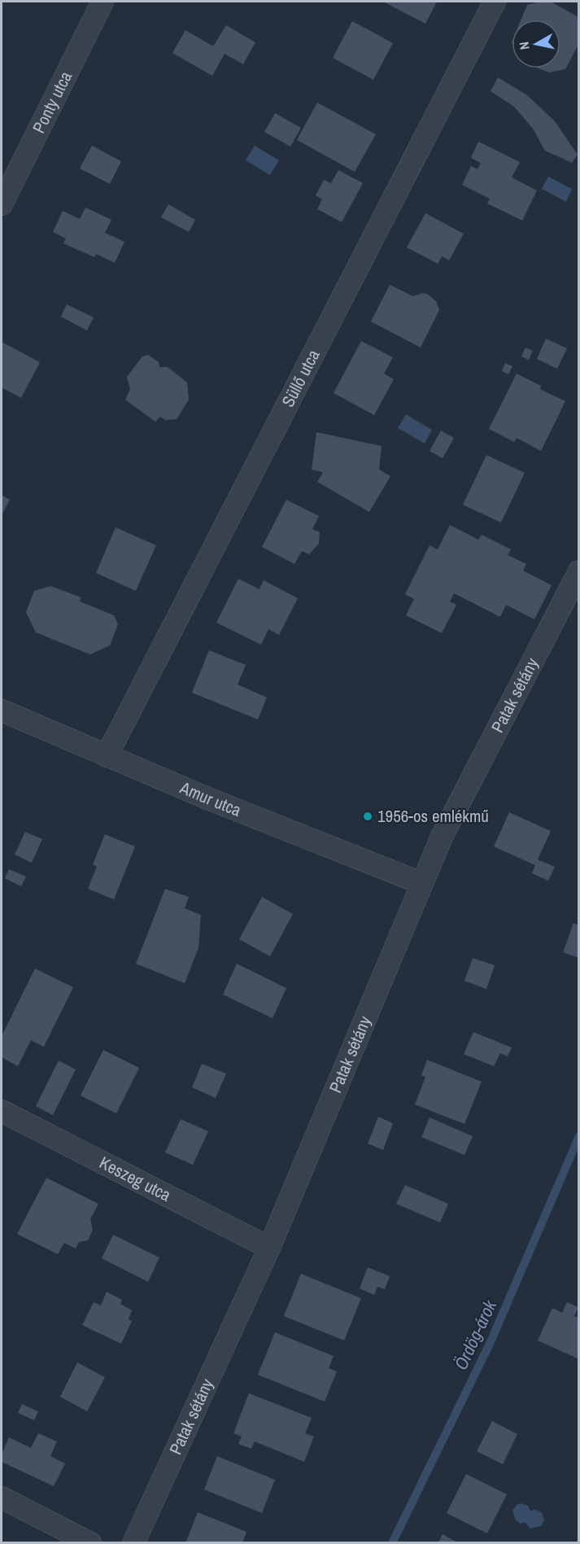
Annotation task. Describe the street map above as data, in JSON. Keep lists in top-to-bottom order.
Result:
{
  "streets": {
    "street": [
      "Ponty utca",
      "Süllő utca",
      "Patak sétány",
      "Amur utca",
      "Keszeg utca"
    ]
  },
  "crossings": [
    ["Süllő utca", "Amur utca"],
    ["Patak sétány", "Amur utca"],
    ["Patak sétány", "Keszeg utca"]
  ],
  "water": ["Ördög-árok"],
  "places": ["1956-os emlékmű"],
  "north": "left"
}
